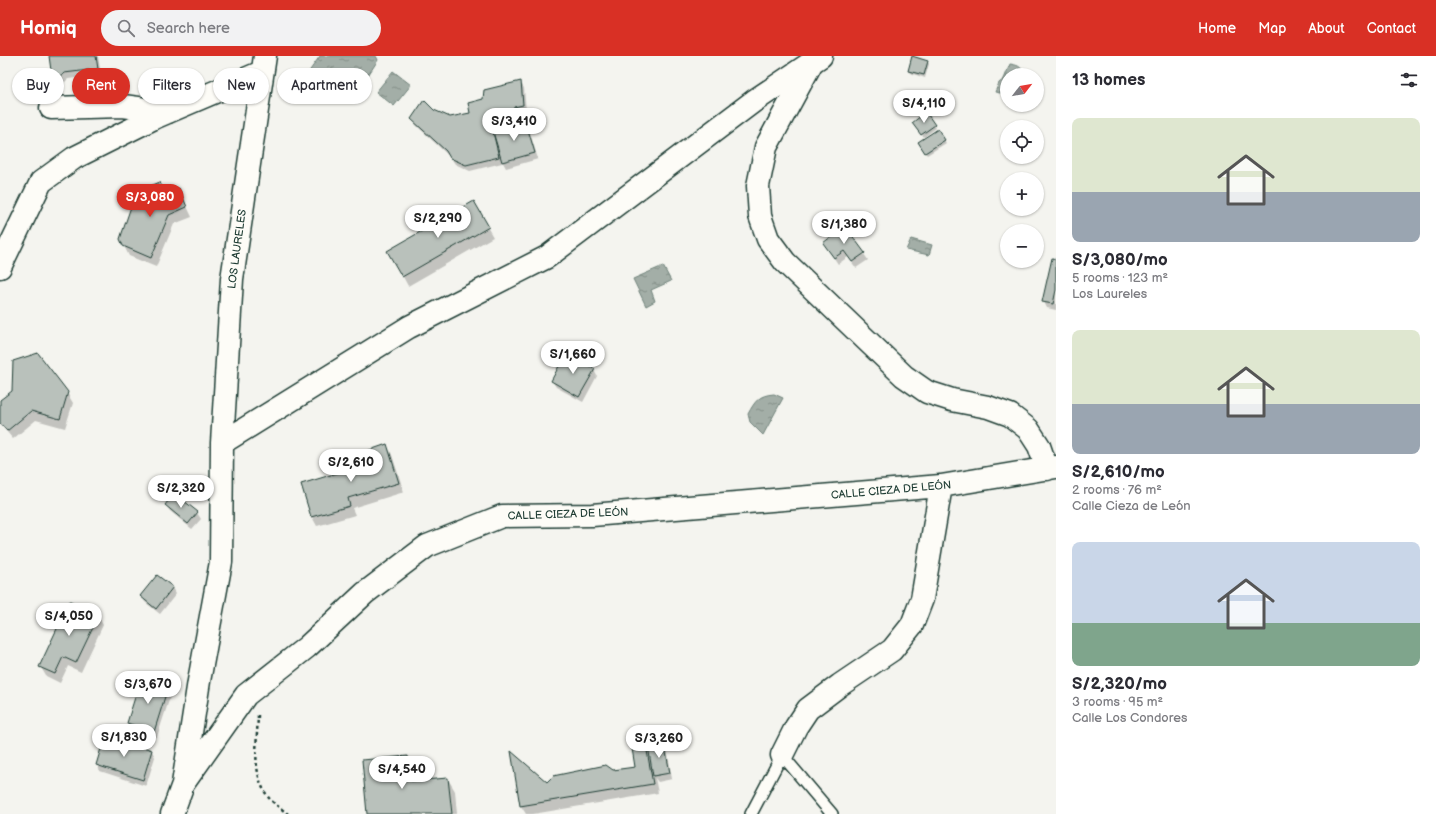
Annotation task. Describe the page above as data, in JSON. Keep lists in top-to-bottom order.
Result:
{
  "streets": {
    "street": ["LOS LAURELES", "CALLE CIEZA DE LEÓN"]
  },
  "crossings": [
    ["LOS LAURELES", "CALLE CIEZA DE LEÓN"]
  ],
  "north": "top right",
  "page": {
    "header": "Homiq",
    "search": "Search here",
    "nav": [
      "Home",
      "Map",
      "About",
      "Contact"
    ],
    "heading": "13 homes",
    "map_buttons": ["+", "−"],
    "chip": [
      "Buy",
      "Rent",
      "Filters",
      "New",
      "Apartment"
    ],
    "price": [
      "S/4,110",
      "S/3,410",
      "S/3,080",
      "S/2,290",
      "S/1,380",
      "S/1,660",
      "S/2,610",
      "S/2,320",
      "S/4,050",
      "S/3,670",
      "S/1,830",
      "S/3,260",
      "S/4,540"
    ],
    "list": [
      {
        "name": "S/3,080/mo",
        "note": "5 rooms · 123 m² · Los Laureles"
      },
      {
        "name": "S/2,610/mo",
        "note": "2 rooms · 76 m² · Calle Cieza de León"
      },
      {
        "name": "S/2,320/mo",
        "note": "3 rooms · 95 m² · Calle Los Condores"
      }
    ]
  }
}
